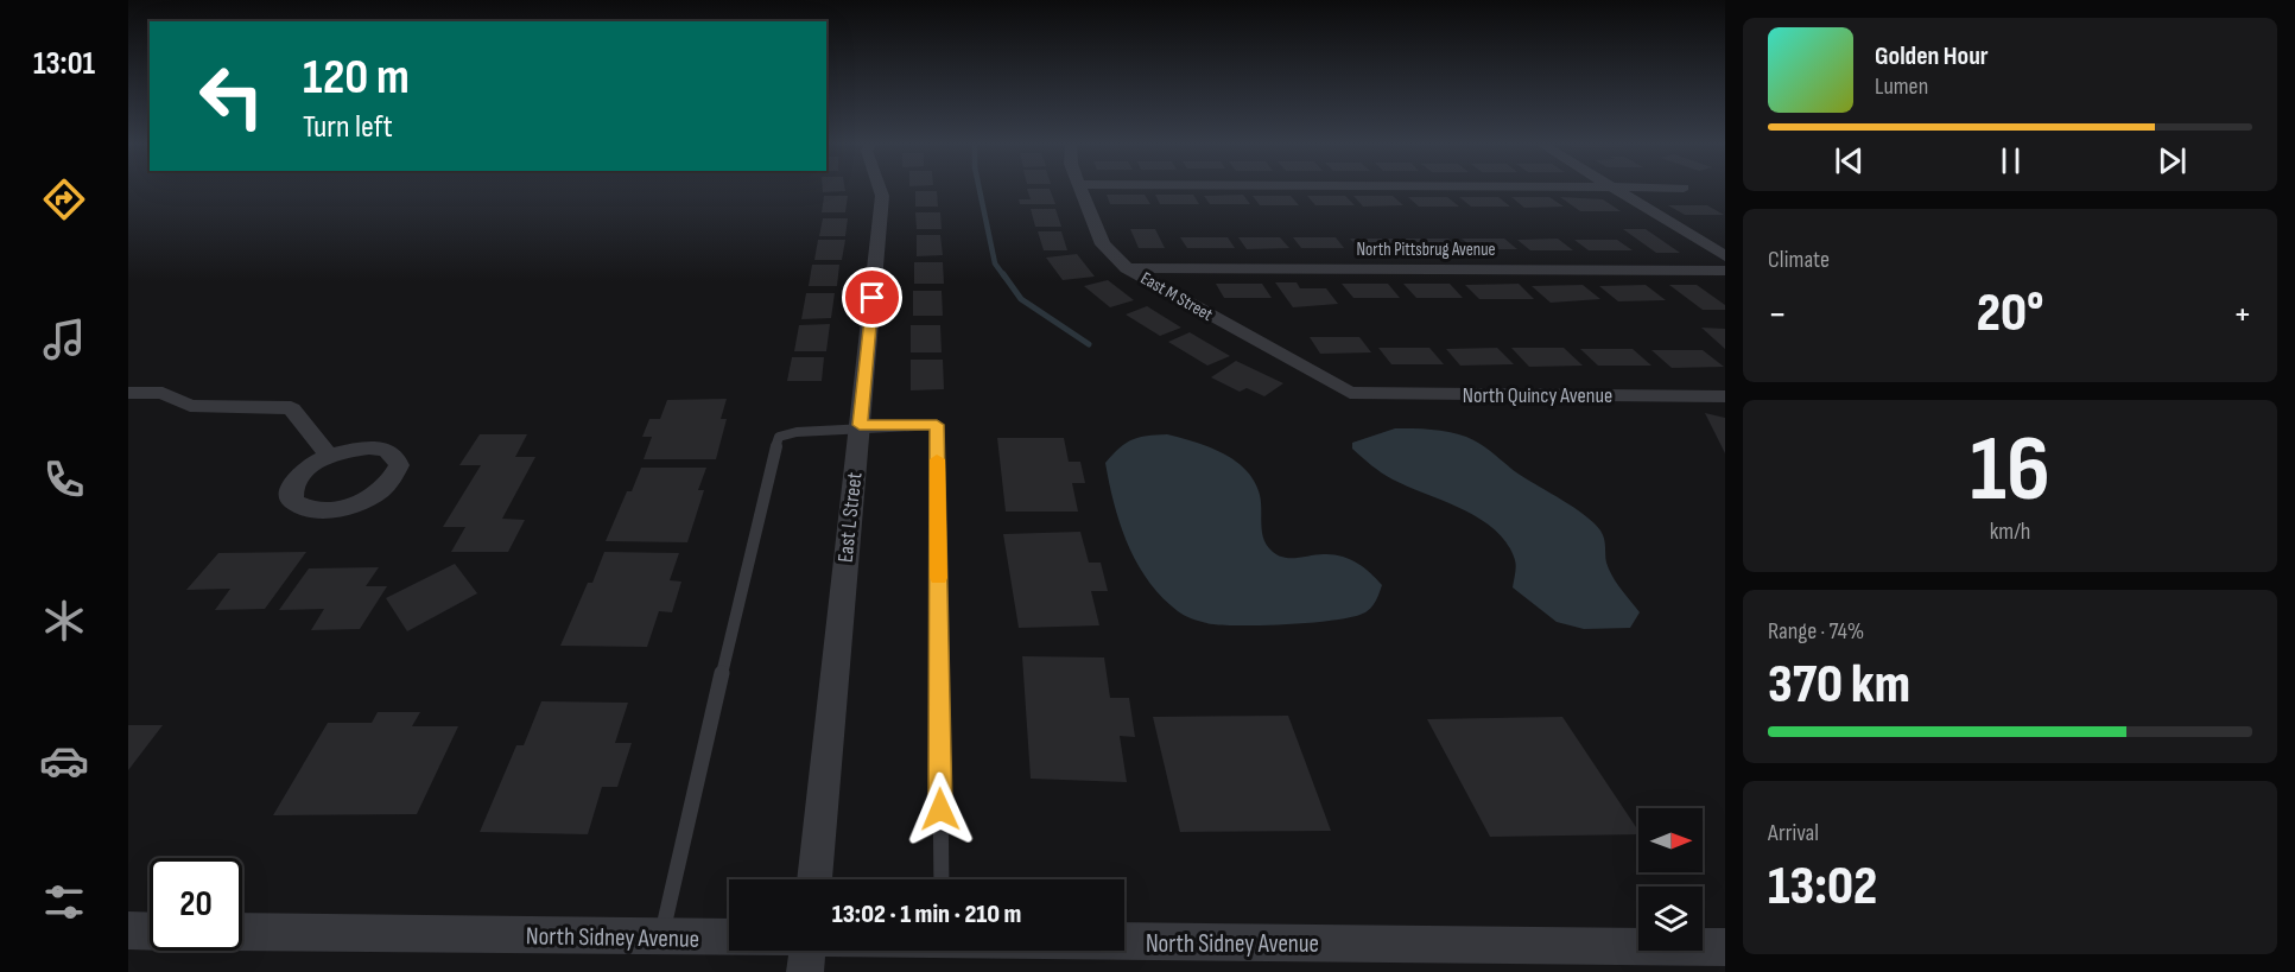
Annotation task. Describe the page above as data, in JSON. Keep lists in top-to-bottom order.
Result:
{
  "streets": {
    "street": [
      "North Pittsbrug Avenue",
      "East M Street",
      "North Quincy Avenue",
      "East L Street",
      "North Sidney Avenue"
    ]
  },
  "crossings": [
    ["North Pittsbrug Avenue", "East M Street"],
    ["East M Street", "North Quincy Avenue"]
  ],
  "north": "right",
  "page": {
    "tabs": "13:01",
    "turn": ["120 m", "Turn left"],
    "song": ["Golden Hour", "Lumen"],
    "tile": [
      "Climate",
      ["16", "km/h"],
      ["Range · 74%", "370 km"],
      ["Arrival", "13:02"]
    ],
    "heat": ["−", "20°", "+"],
    "limit": "20",
    "trip": "13:02 · 1 min · 210 m"
  }
}
